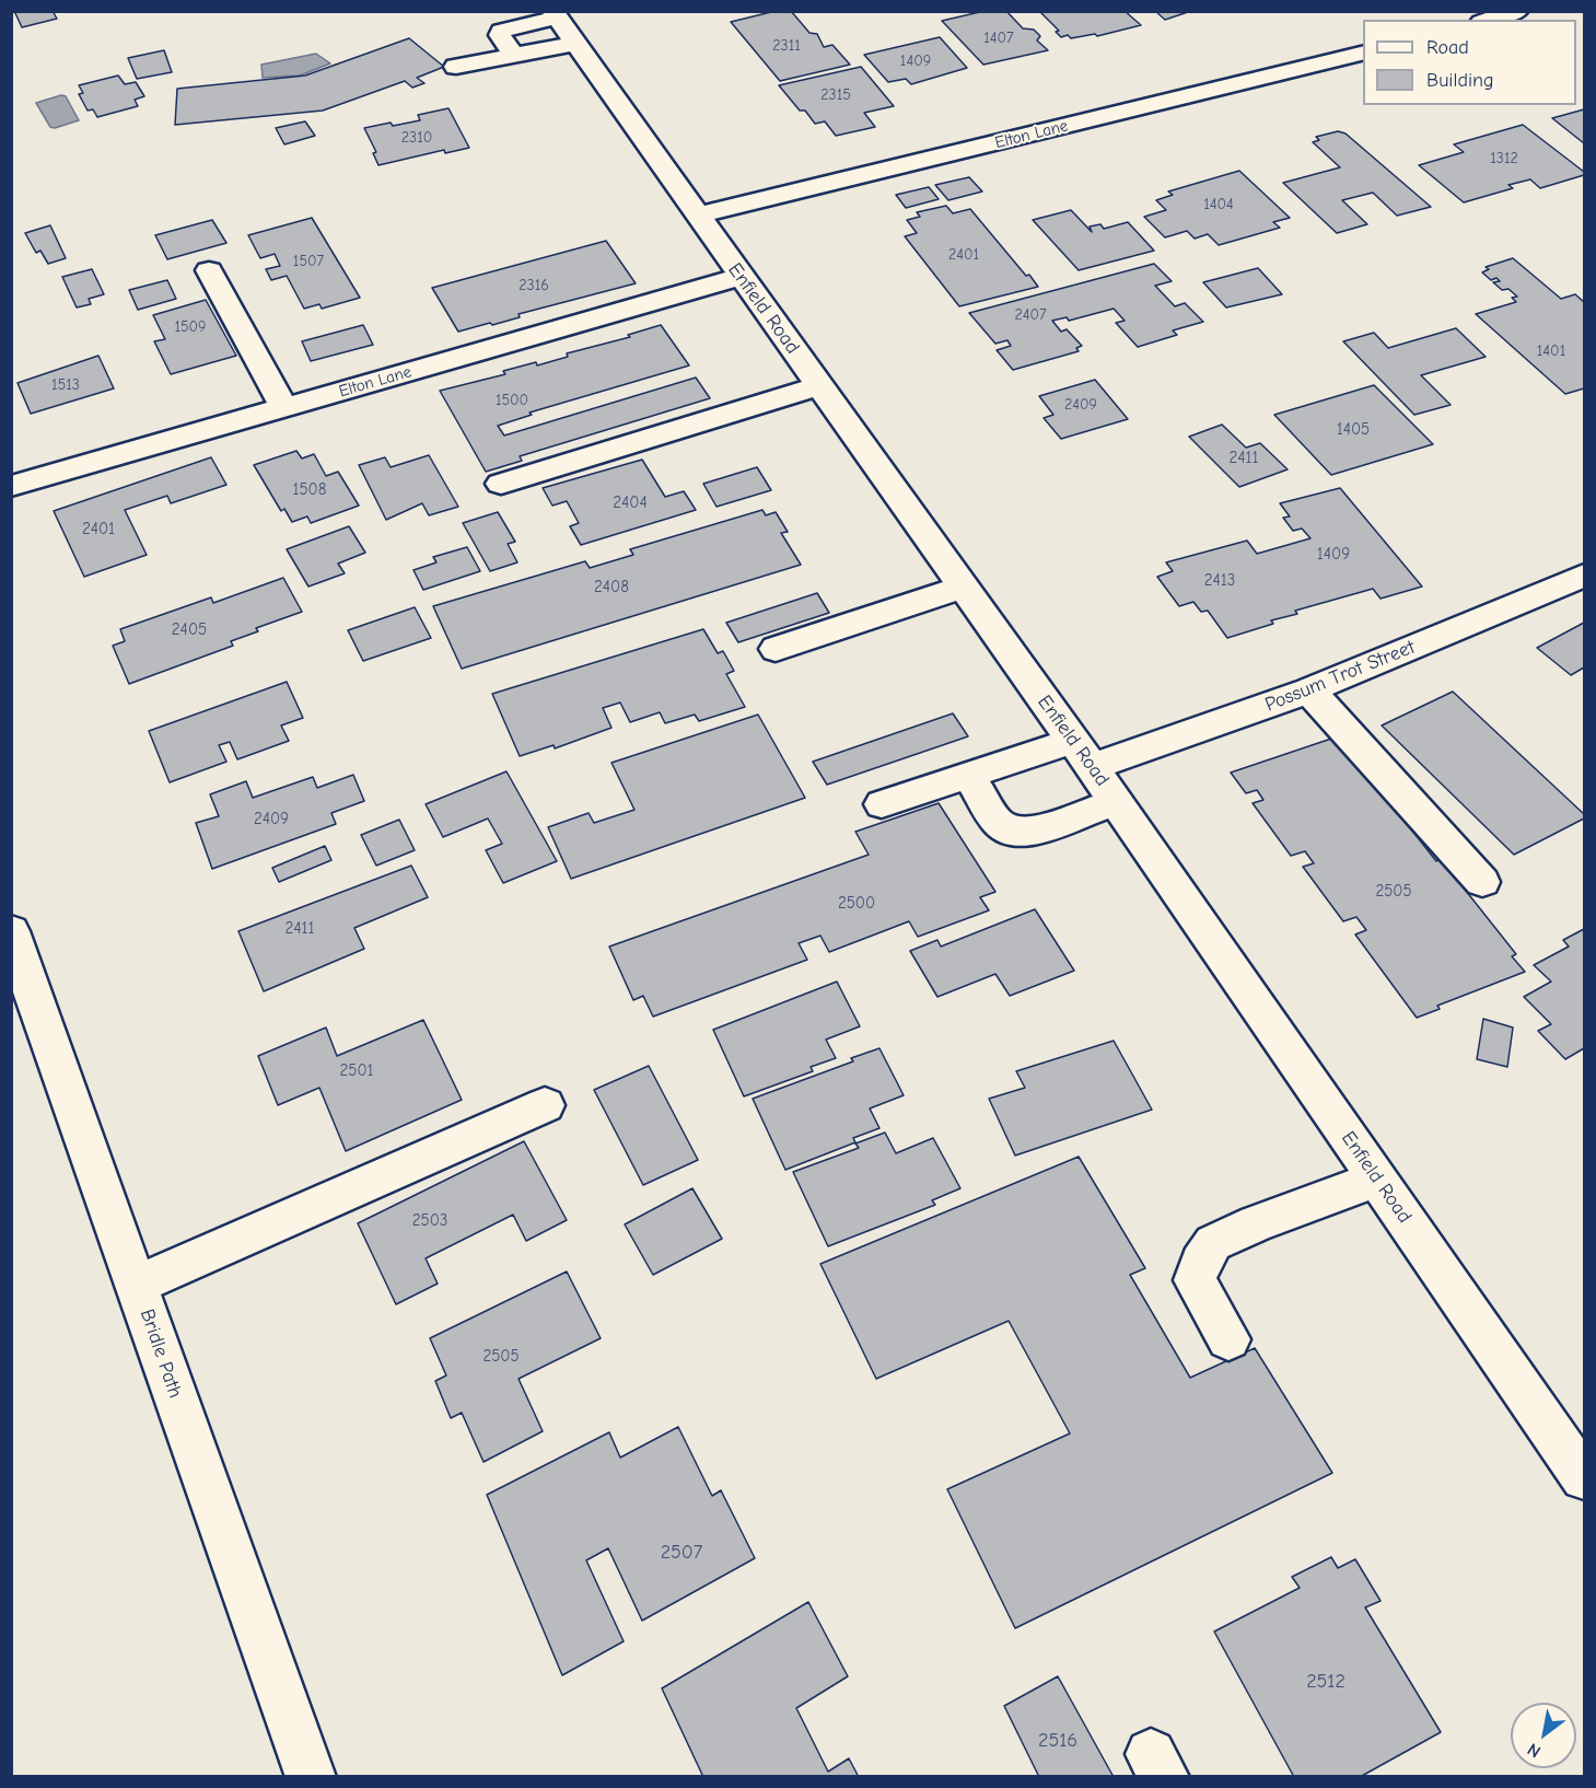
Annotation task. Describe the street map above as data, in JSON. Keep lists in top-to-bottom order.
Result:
{
  "streets": {
    "street": [
      "Elton Lane",
      "Enfield Road",
      "Possum Trot Street",
      "Bridle Path"
    ]
  },
  "crossings": [
    ["Elton Lane", "Enfield Road"],
    ["Enfield Road", "Possum Trot Street"]
  ],
  "house_numbers": [
    "1407",
    "2311",
    "1409",
    "2315",
    "2310",
    "1312",
    "1404",
    "2401",
    "1507",
    "2316",
    "2407",
    "1509",
    "1401",
    "1513",
    "1500",
    "2409",
    "1405",
    "2411",
    "1508",
    "2404",
    "2401",
    "1409",
    "2413",
    "2408",
    "2405",
    "2409",
    "2505",
    "2500",
    "2411",
    "2501",
    "2503",
    "2505",
    "2507",
    "2512",
    "2516"
  ],
  "legend": ["Road", "Building"],
  "north": "bottom left"
}
